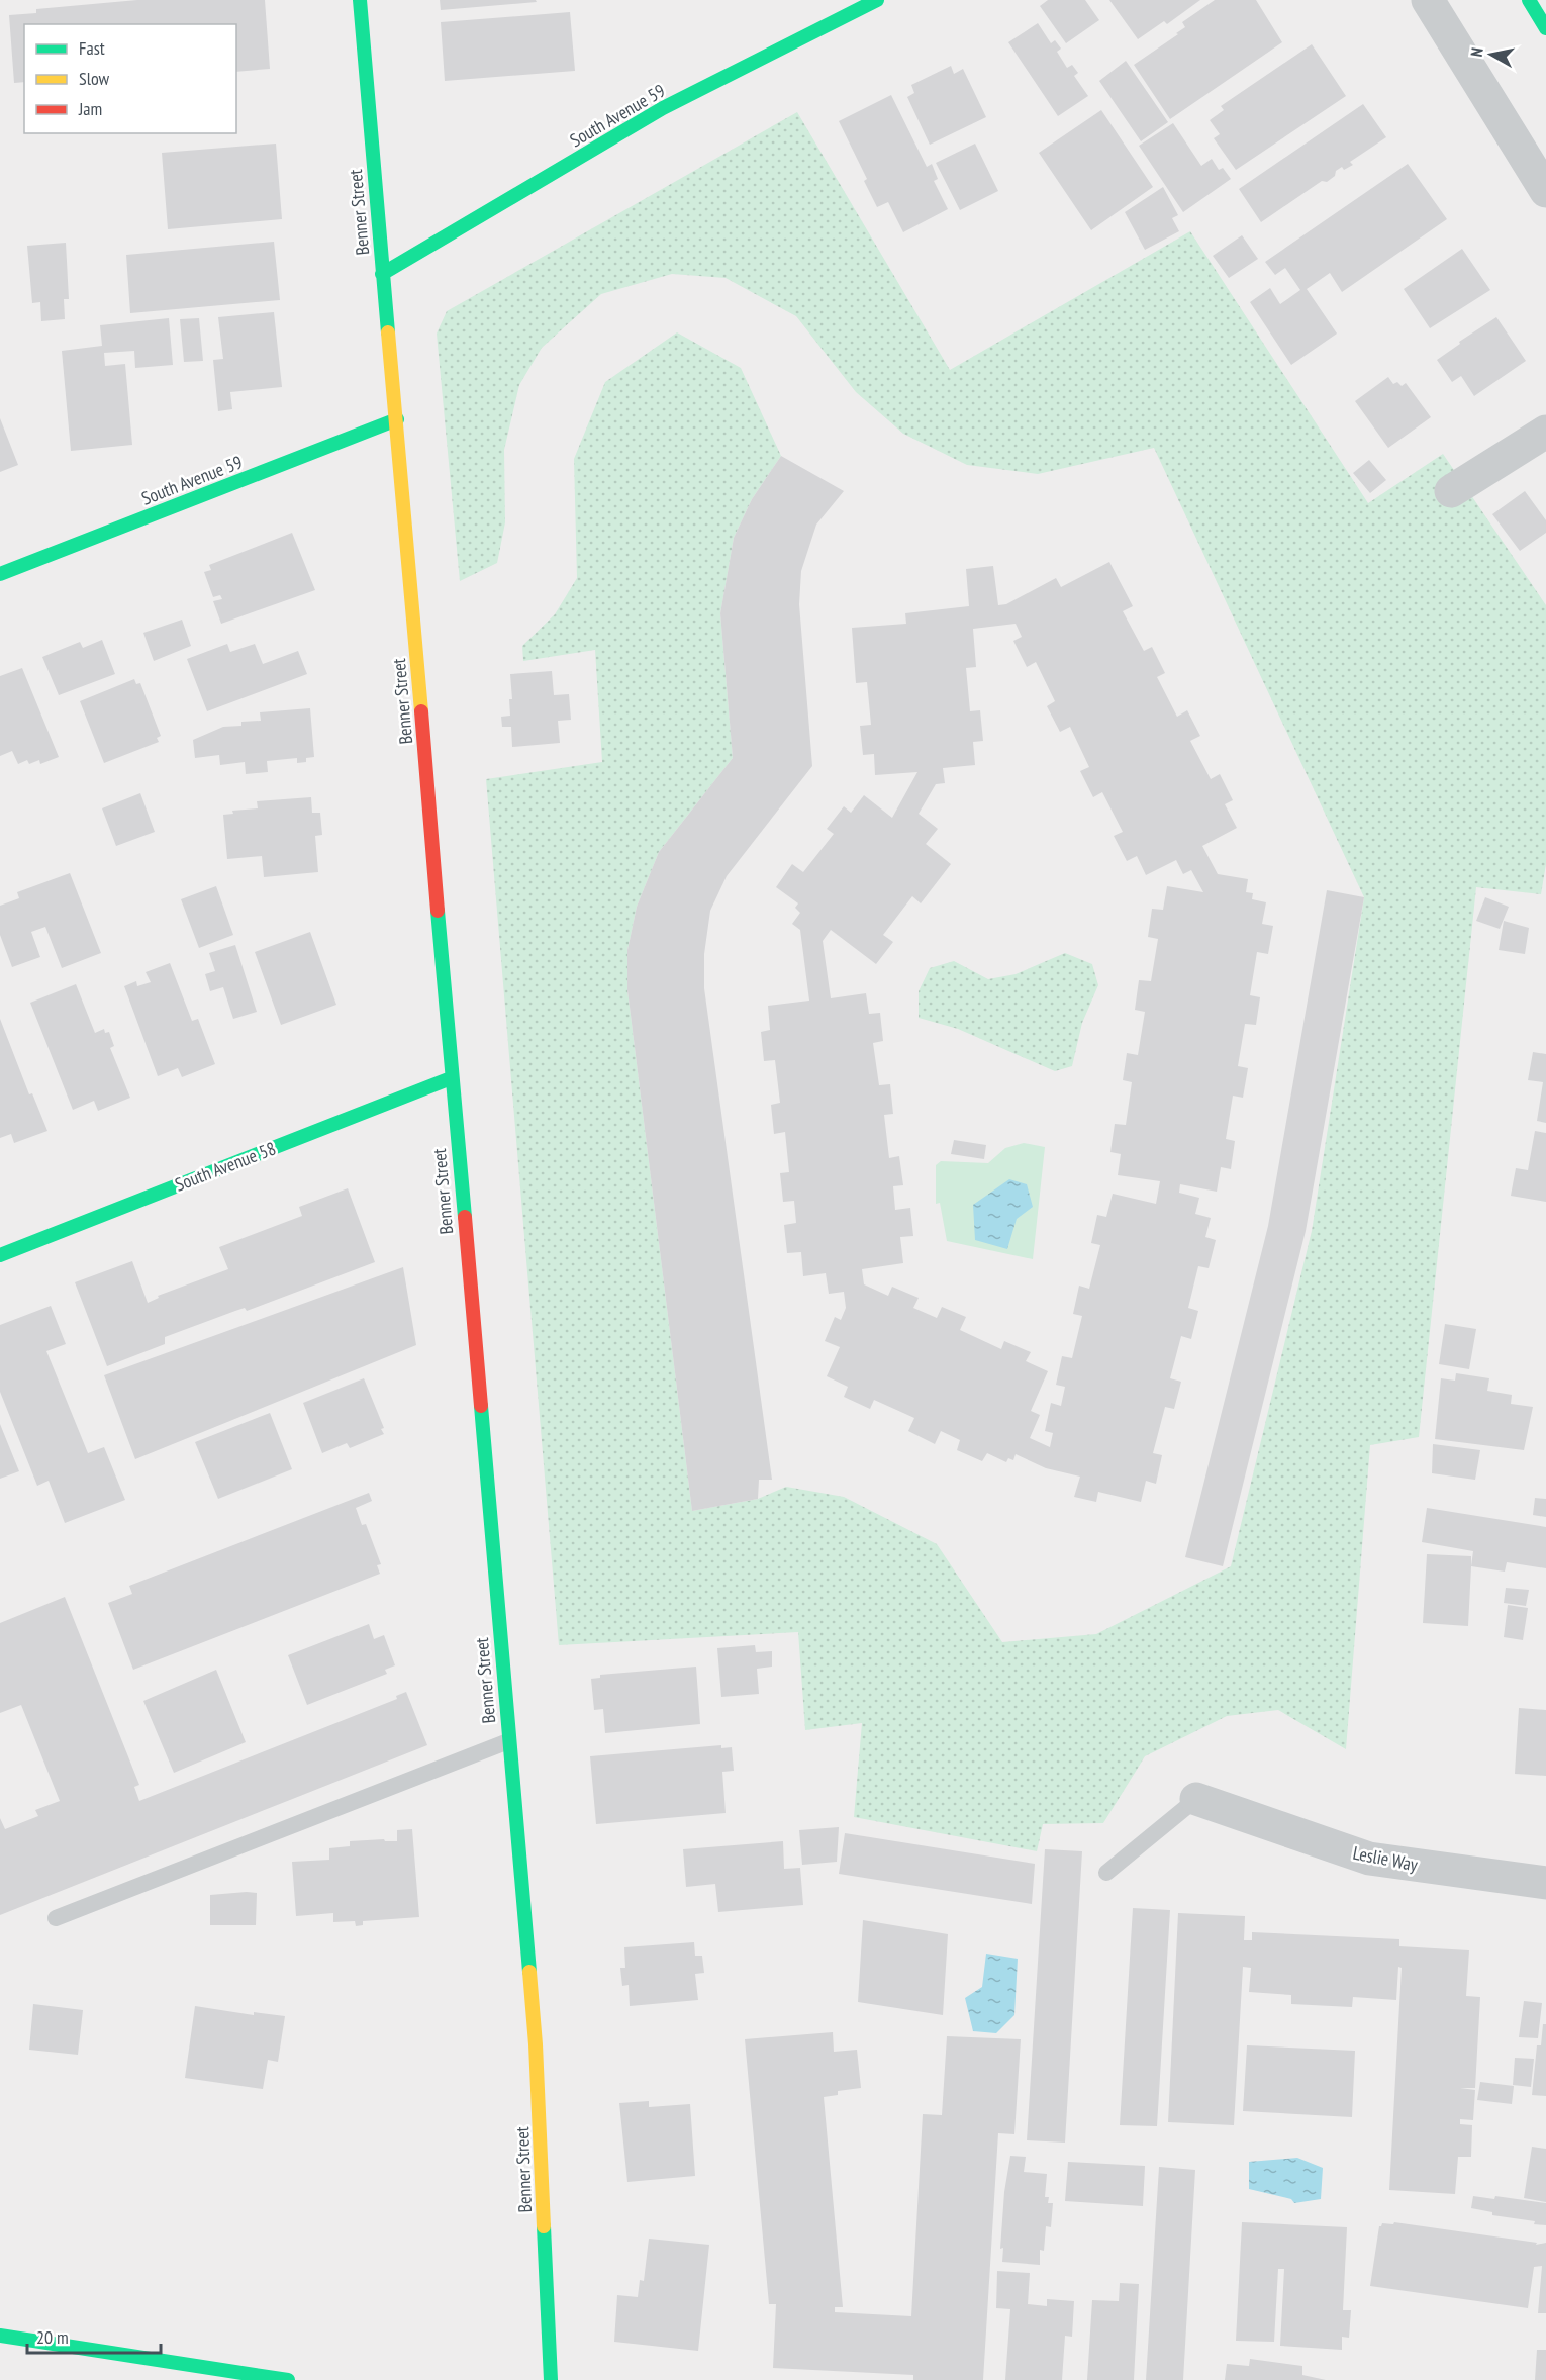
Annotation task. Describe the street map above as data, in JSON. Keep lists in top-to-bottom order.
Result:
{
  "streets": {
    "main road": ["South Avenue 59", "Benner Street", "South Avenue 58"],
    "street": ["Leslie Way"]
  },
  "crossings": [
    ["South Avenue 59", "Benner Street"],
    ["Benner Street", "South Avenue 58"]
  ],
  "legend": ["Fast", "Slow", "Jam"],
  "scale_bar": "20 m",
  "north": "left"
}
